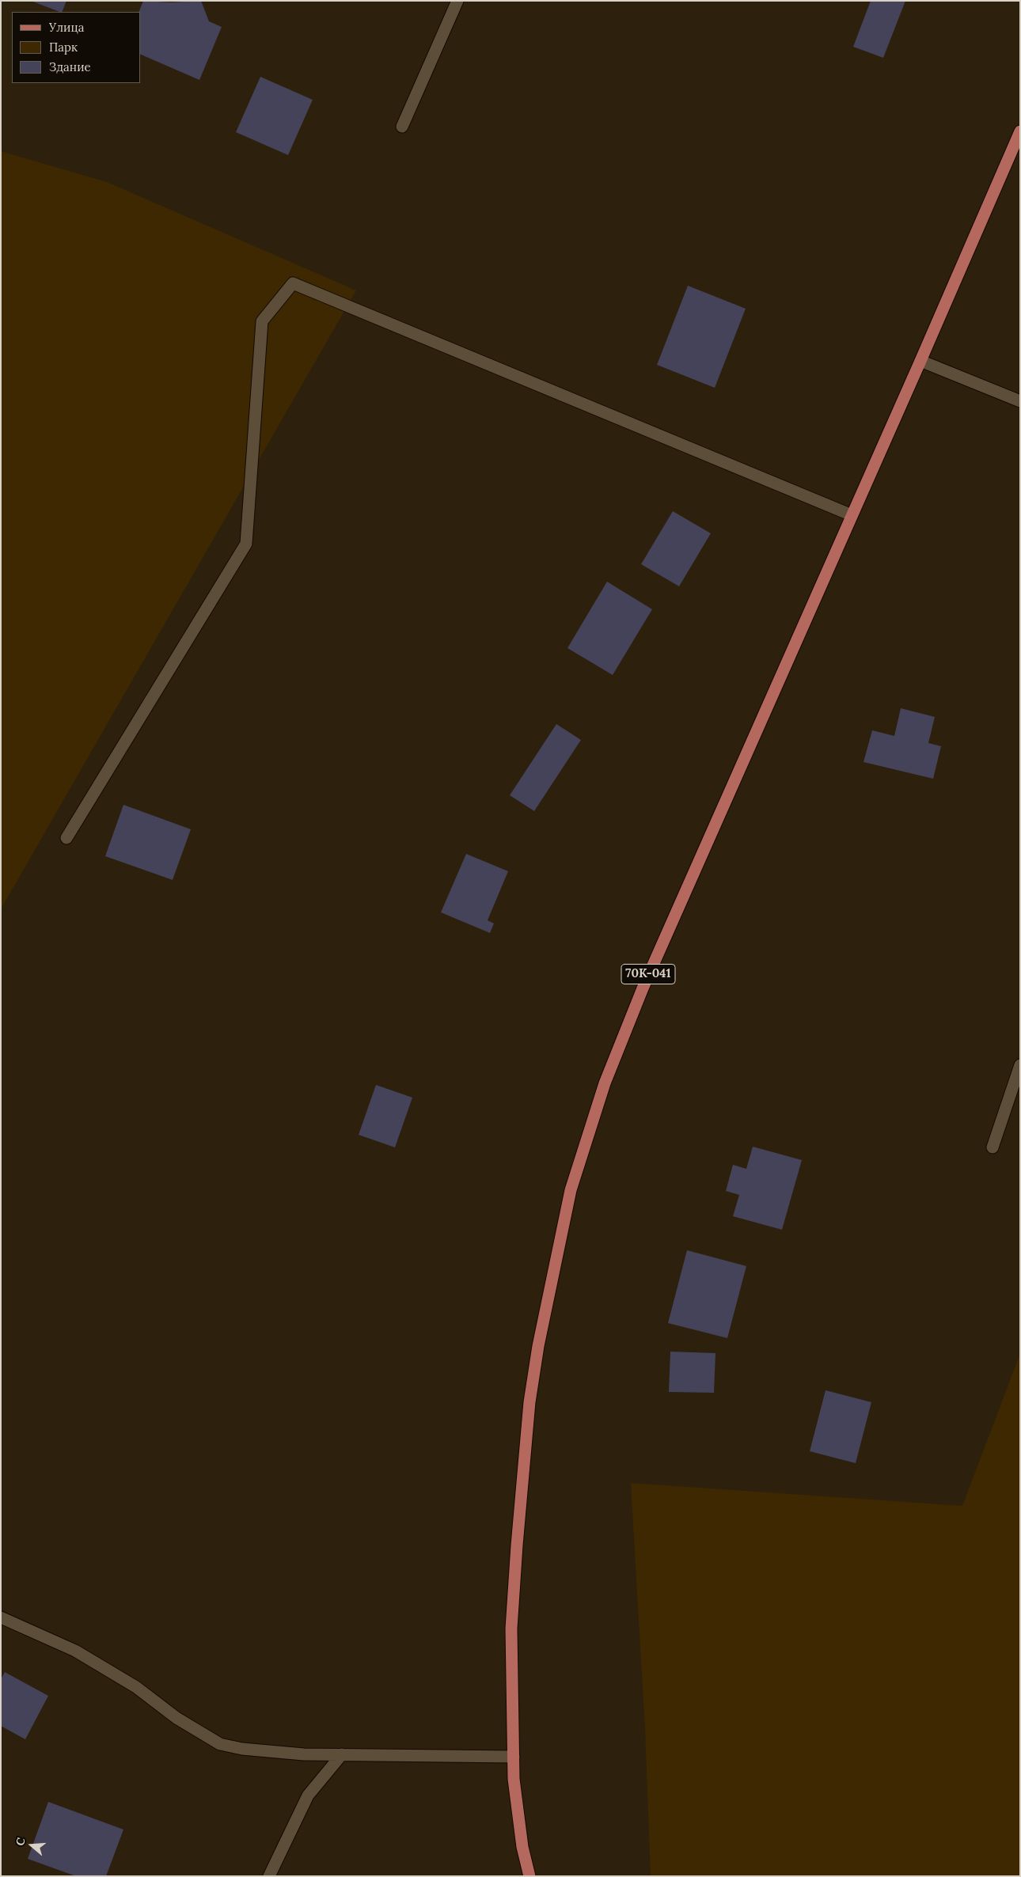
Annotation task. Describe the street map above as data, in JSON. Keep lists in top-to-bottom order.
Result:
{
  "streets": {
    "main road": ["70К-041"]
  },
  "legend": ["Улица", "Парк", "Здание"],
  "north": "left"
}
